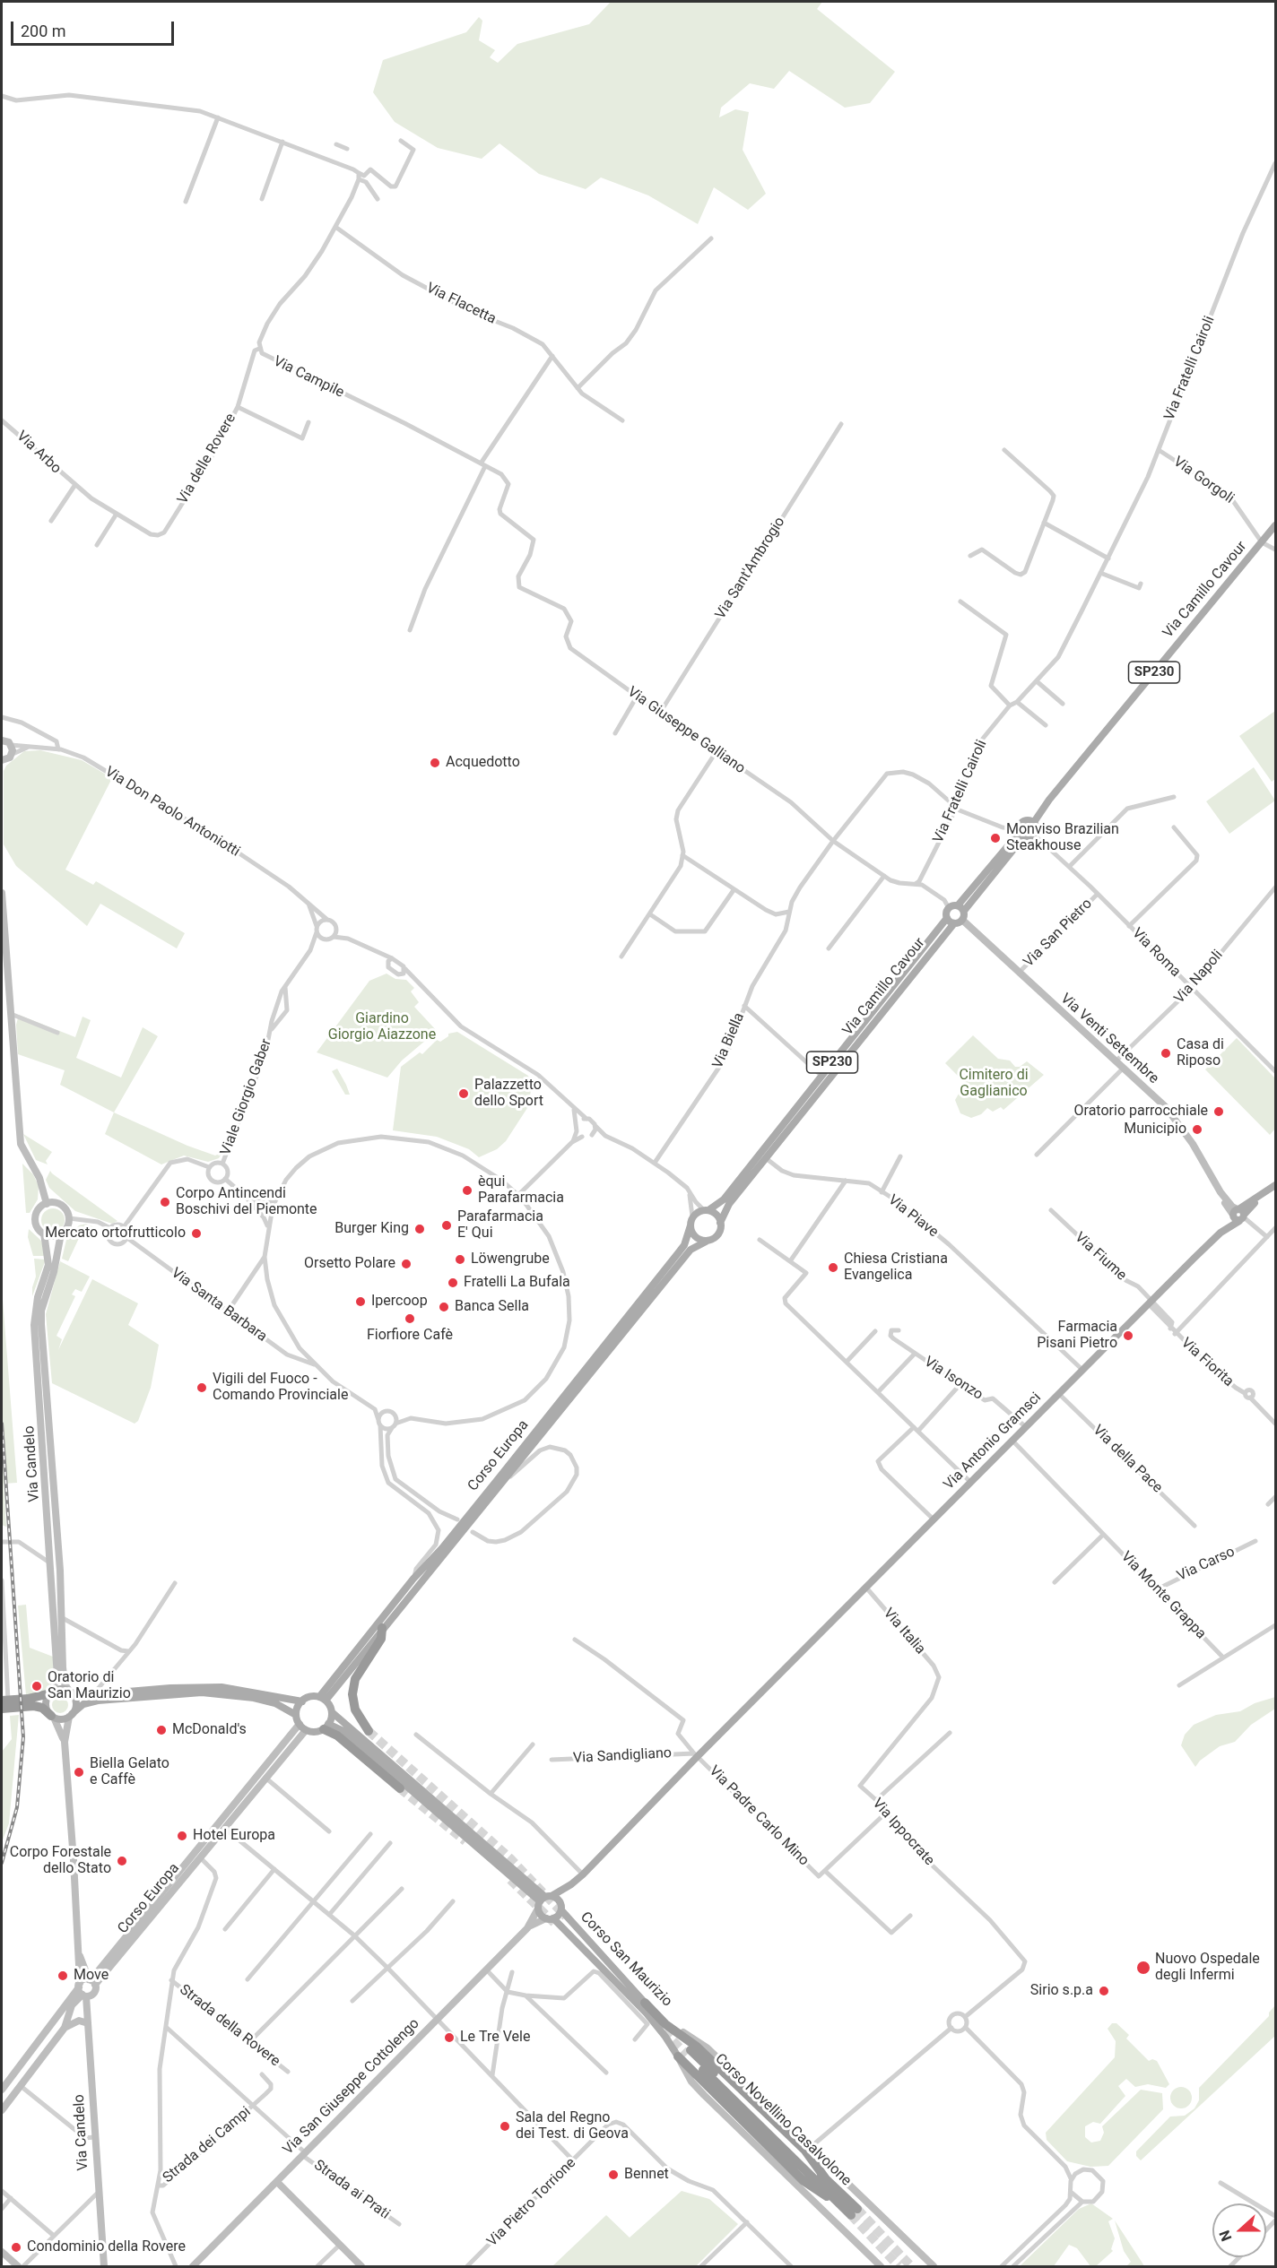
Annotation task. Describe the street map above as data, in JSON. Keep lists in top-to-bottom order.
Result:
{
  "streets": {
    "highway": ["Corso Novellino Casalvolone"],
    "main road": [
      "Via Camillo Cavour",
      "SP230",
      "Via Antonio Gramsci",
      "Corso Europa",
      "Corso San Maurizio"
    ],
    "street": [
      "Via Flacetta",
      "Via Fratelli Cairoli",
      "Via Campile",
      "Via Arbo",
      "Via delle Rovere",
      "Via Gorgoli",
      "Via Sant'Ambrogio",
      "Via Giuseppe Galliano",
      "Via Don Paolo Antoniotti",
      "Via San Pietro",
      "Via Roma",
      "Via Napoli",
      "Via Venti Settembre",
      "Via Biella",
      "Viale Giorgio Gaber",
      "Via Piave",
      "Via Fiume",
      "Via Santa Barbara",
      "Via Fiorita",
      "Via Isonzo",
      "Via della Pace",
      "Via Candelo",
      "Via Carso",
      "Via Monte Grappa",
      "Via Italia",
      "Via Sandigliano",
      "Via Padre Carlo Mino",
      "Via Ippocrate",
      "Strada della Rovere",
      "Via San Giuseppe Cottolengo",
      "Strada dei Campi",
      "Strada ai Prati",
      "Via Pietro Torrione"
    ]
  },
  "crossings": [
    ["Via Flacetta", "Via Campile"],
    ["Via Fratelli Cairoli", "Via Gorgoli"],
    ["Via Fratelli Cairoli", "Via Giuseppe Galliano"],
    ["Via Fratelli Cairoli", "Via Biella"],
    ["Via Campile", "Via delle Rovere"],
    ["Via Campile", "Via Giuseppe Galliano"],
    ["Via Arbo", "Via delle Rovere"],
    ["Via Gorgoli", "Via Camillo Cavour"],
    ["Via Sant'Ambrogio", "Via Giuseppe Galliano"],
    ["Via Camillo Cavour", "Via Giuseppe Galliano"],
    ["Via Camillo Cavour", "Via Venti Settembre"],
    ["Via Camillo Cavour", "Via Biella"],
    ["Via Camillo Cavour", "Via Piave"],
    ["Via Camillo Cavour", "Corso Europa"],
    ["Via Giuseppe Galliano", "Via Biella"],
    ["Via Don Paolo Antoniotti", "Viale Giorgio Gaber"],
    ["Via San Pietro", "Via Roma"],
    ["Via San Pietro", "Via Venti Settembre"],
    ["Via Roma", "Via Napoli"],
    ["Via Napoli", "Via Venti Settembre"],
    ["Via Venti Settembre", "Via Antonio Gramsci"],
    ["Via Piave", "Via Antonio Gramsci"],
    ["Via Fiume", "Via Fiorita"],
    ["Via Fiume", "Via Antonio Gramsci"],
    ["Via Fiorita", "Via Antonio Gramsci"],
    ["Via Isonzo", "Via Antonio Gramsci"],
    ["Via Antonio Gramsci", "Via della Pace"],
    ["Via Antonio Gramsci", "Via Monte Grappa"],
    ["Via Antonio Gramsci", "Via Italia"],
    ["Via Antonio Gramsci", "Via Sandigliano"],
    ["Via Antonio Gramsci", "Via Padre Carlo Mino"],
    ["Corso Europa", "Via Candelo"],
    ["Corso Europa", "Strada della Rovere"],
    ["Via Carso", "Via Monte Grappa"],
    ["Via Italia", "Via Ippocrate"],
    ["Via Sandigliano", "Via Padre Carlo Mino"],
    ["Corso San Maurizio", "Via San Giuseppe Cottolengo"],
    ["Corso San Maurizio", "Corso Novellino Casalvolone"],
    ["Strada della Rovere", "Strada dei Campi"],
    ["Via San Giuseppe Cottolengo", "Strada dei Campi"],
    ["Via San Giuseppe Cottolengo", "Strada ai Prati"],
    ["Strada dei Campi", "Strada ai Prati"]
  ],
  "parks": ["Giardino Giorgio Aiazzone", "Cimitero di Gaglianico"],
  "places": [
    "Acquedotto",
    "Monviso Brazilian Steakhouse",
    "Casa di Riposo",
    "Palazzetto dello Sport",
    "Oratorio parrocchiale",
    "Municipio",
    "èqui Parafarmacia",
    "Corpo Antincendi Boschivi del Piemonte",
    "Parafarmacia E' Qui",
    "Burger King",
    "Mercato ortofrutticolo",
    "Löwengrube",
    "Orsetto Polare",
    "Chiesa Cristiana Evangelica",
    "Fratelli La Bufala",
    "Ipercoop",
    "Banca Sella",
    "Fiorfiore Cafè",
    "Farmacia Pisani Pietro",
    "Vigili del Fuoco - Comando Provinciale",
    "Oratorio di San Maurizio",
    "McDonald's",
    "Biella Gelato e Caffè",
    "Hotel Europa",
    "Corpo Forestale dello Stato",
    "Nuovo Ospedale degli Infermi",
    "Move",
    "Sirio s.p.a",
    "Le Tre Vele",
    "Sala del Regno dei Test. di Geova",
    "Bennet",
    "Condominio della Rovere"
  ],
  "scale_bar": "200 m",
  "north": "left"
}
